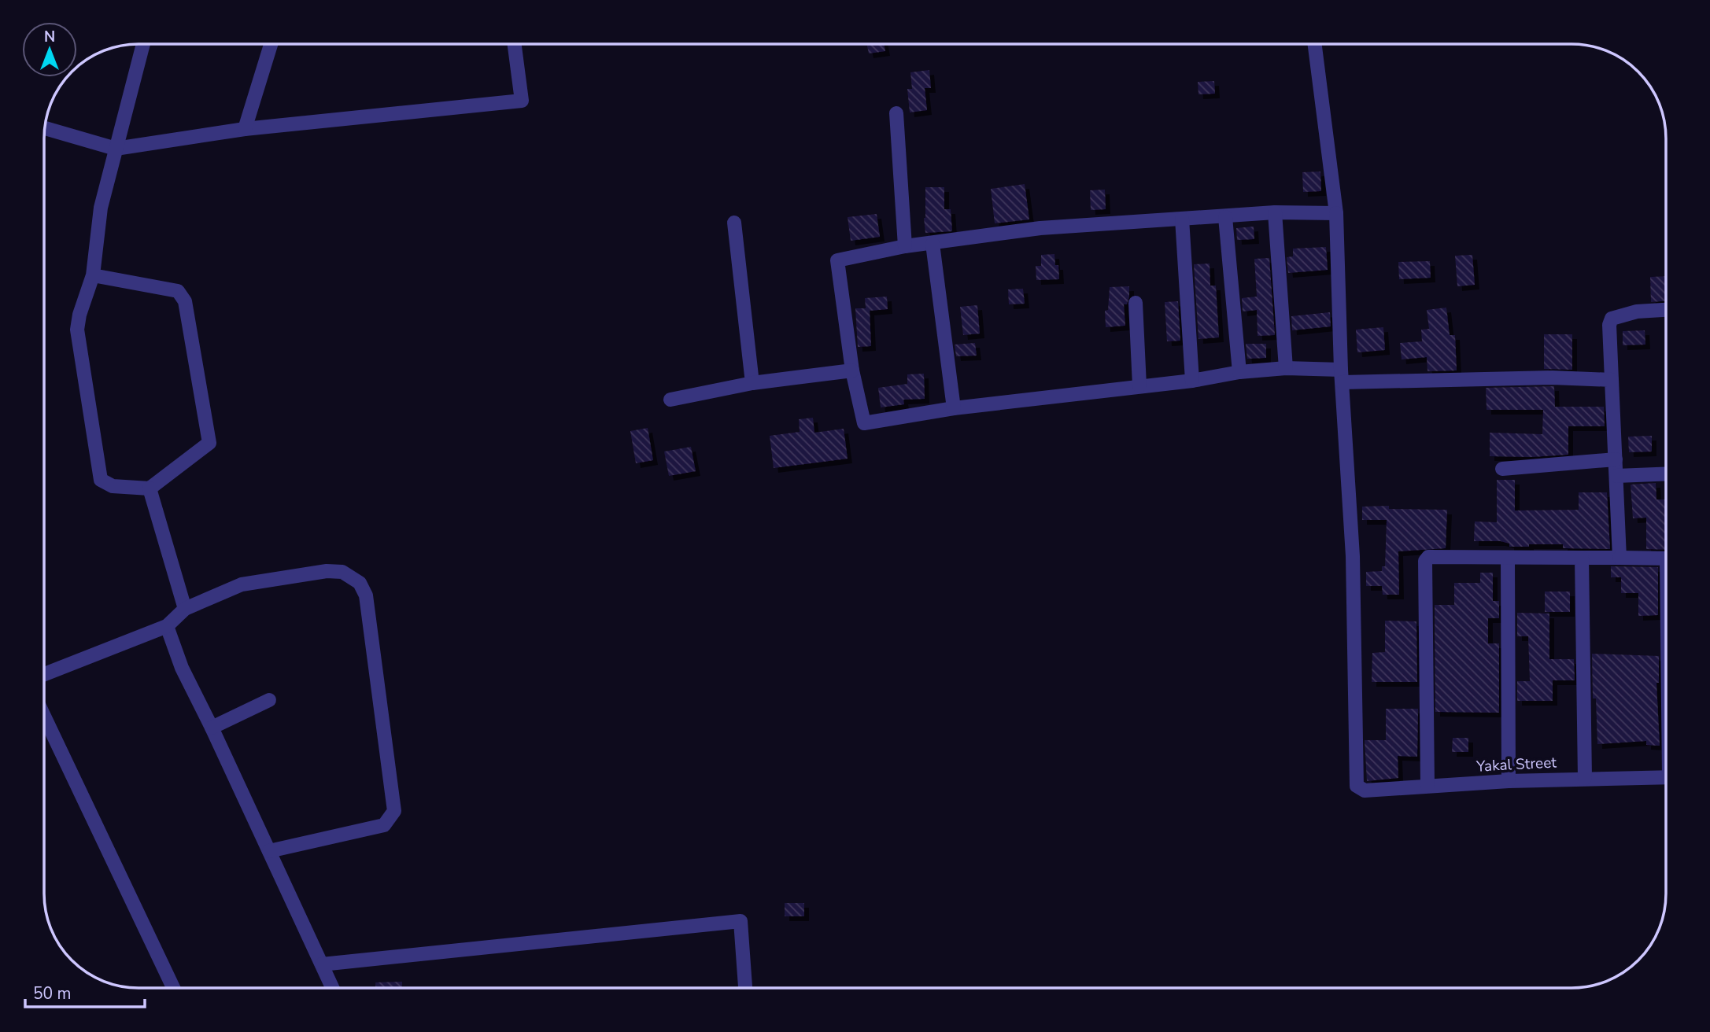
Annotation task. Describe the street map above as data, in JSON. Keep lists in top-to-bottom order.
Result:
{
  "streets": {
    "street": ["Yakal Street"]
  },
  "scale_bar": "50 m",
  "north": "top"
}
